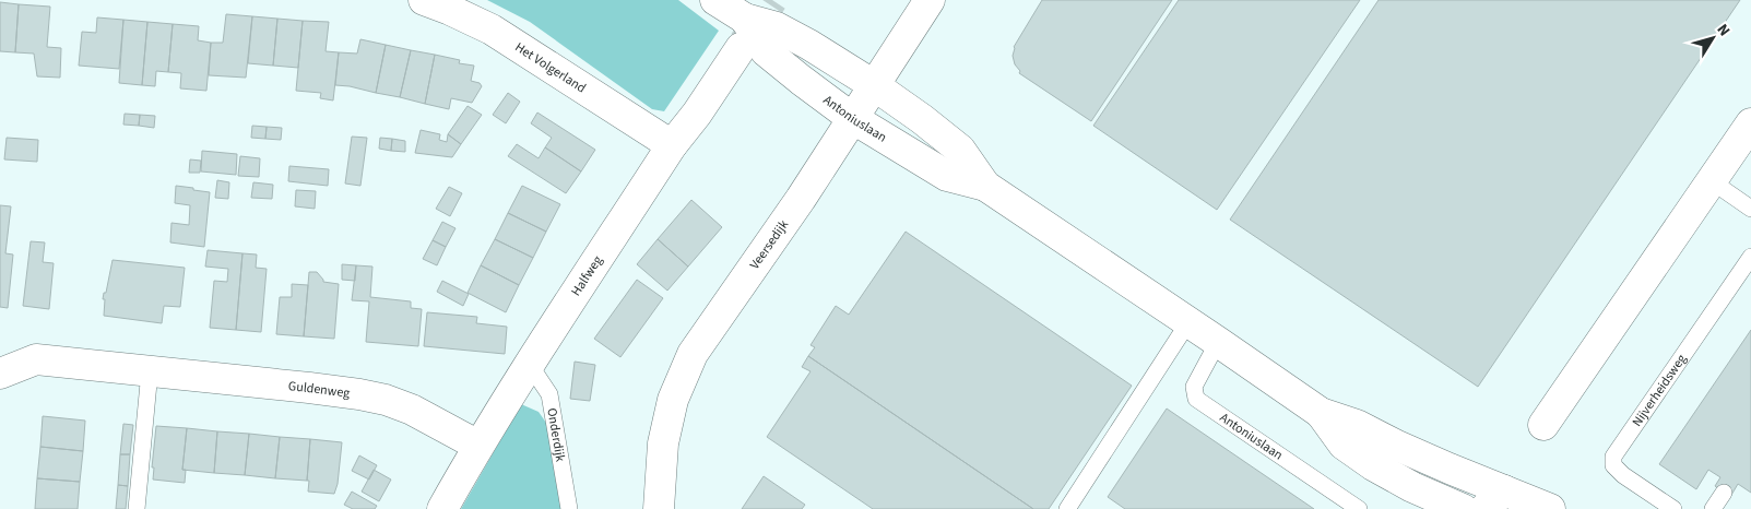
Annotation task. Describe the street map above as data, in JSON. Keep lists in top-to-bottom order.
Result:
{
  "streets": {
    "street": [
      "Het Volgerland",
      "Antoniuslaan",
      "Veersedijk",
      "Halfweg",
      "Guldenweg"
    ],
    "lane": ["Nijverheidsweg", "Onderdijk"]
  },
  "crossings": [
    ["Het Volgerland", "Halfweg"],
    ["Antoniuslaan", "Veersedijk"],
    ["Halfweg", "Guldenweg"],
    ["Halfweg", "Onderdijk"]
  ],
  "north": "top right"
}
